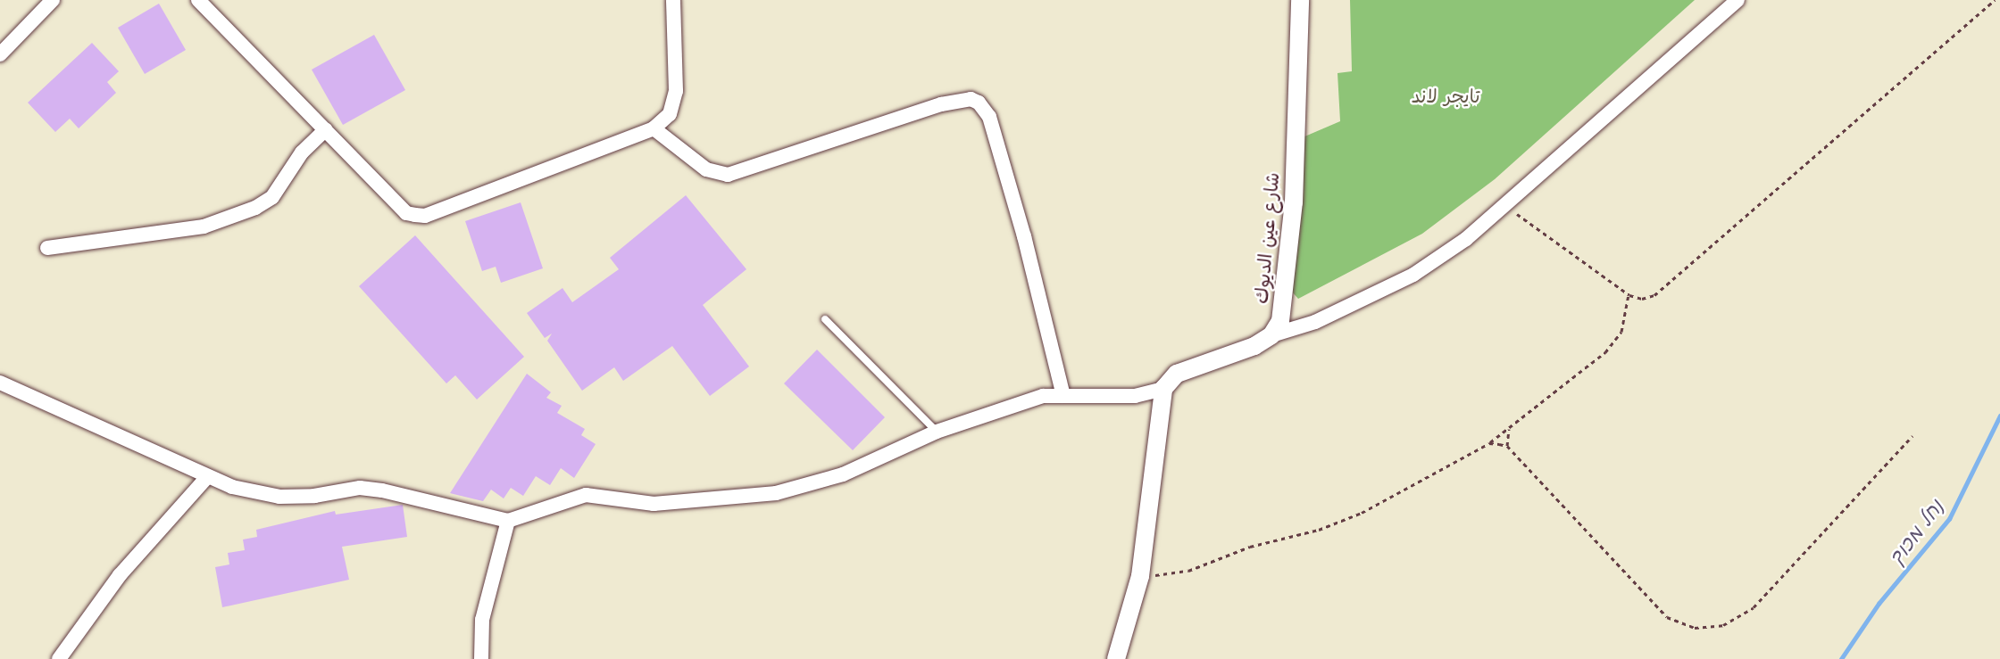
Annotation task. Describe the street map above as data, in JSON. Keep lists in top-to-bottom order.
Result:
{
  "streets": {
    "street": ["شارع عين الديوك"]
  },
  "water": ["נחל מכוך"],
  "parks": ["تايجر لاند"]
}
